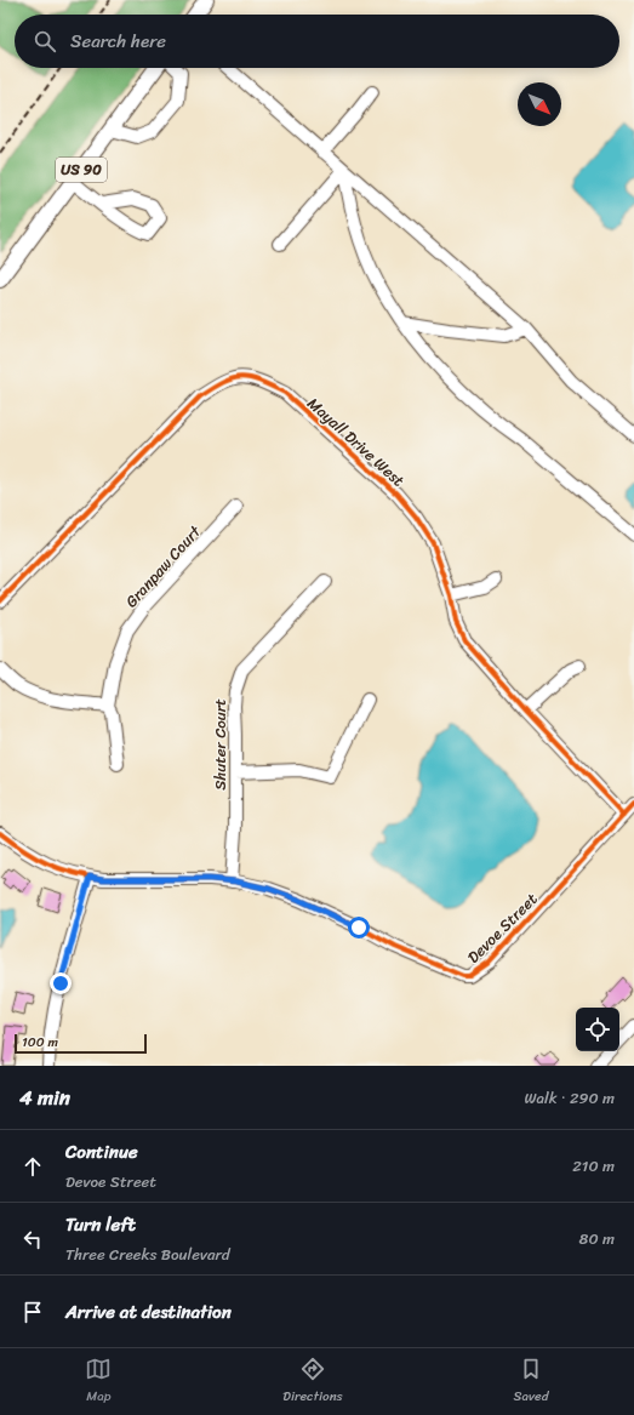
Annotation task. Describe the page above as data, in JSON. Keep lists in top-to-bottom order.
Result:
{
  "streets": {
    "main road": ["US 90"],
    "street": [
      "Mayall Drive West",
      "Granpaw Court",
      "Shuter Court",
      "Devoe Street"
    ]
  },
  "crossings": [
    ["Mayall Drive West", "Devoe Street"],
    ["Shuter Court", "Devoe Street"]
  ],
  "scale_bar": "100 m",
  "north": "bottom right",
  "page": {
    "search": "Search here",
    "scale": "100 m",
    "heading": ["4 min", "Walk · 290 m"],
    "list": [
      ["Continue", "Devoe Street", "210 m"],
      ["Turn left", "Three Creeks Boulevard", "80 m"],
      "Arrive at destination"
    ],
    "nav": ["Map", "Directions", "Saved"]
  }
}
